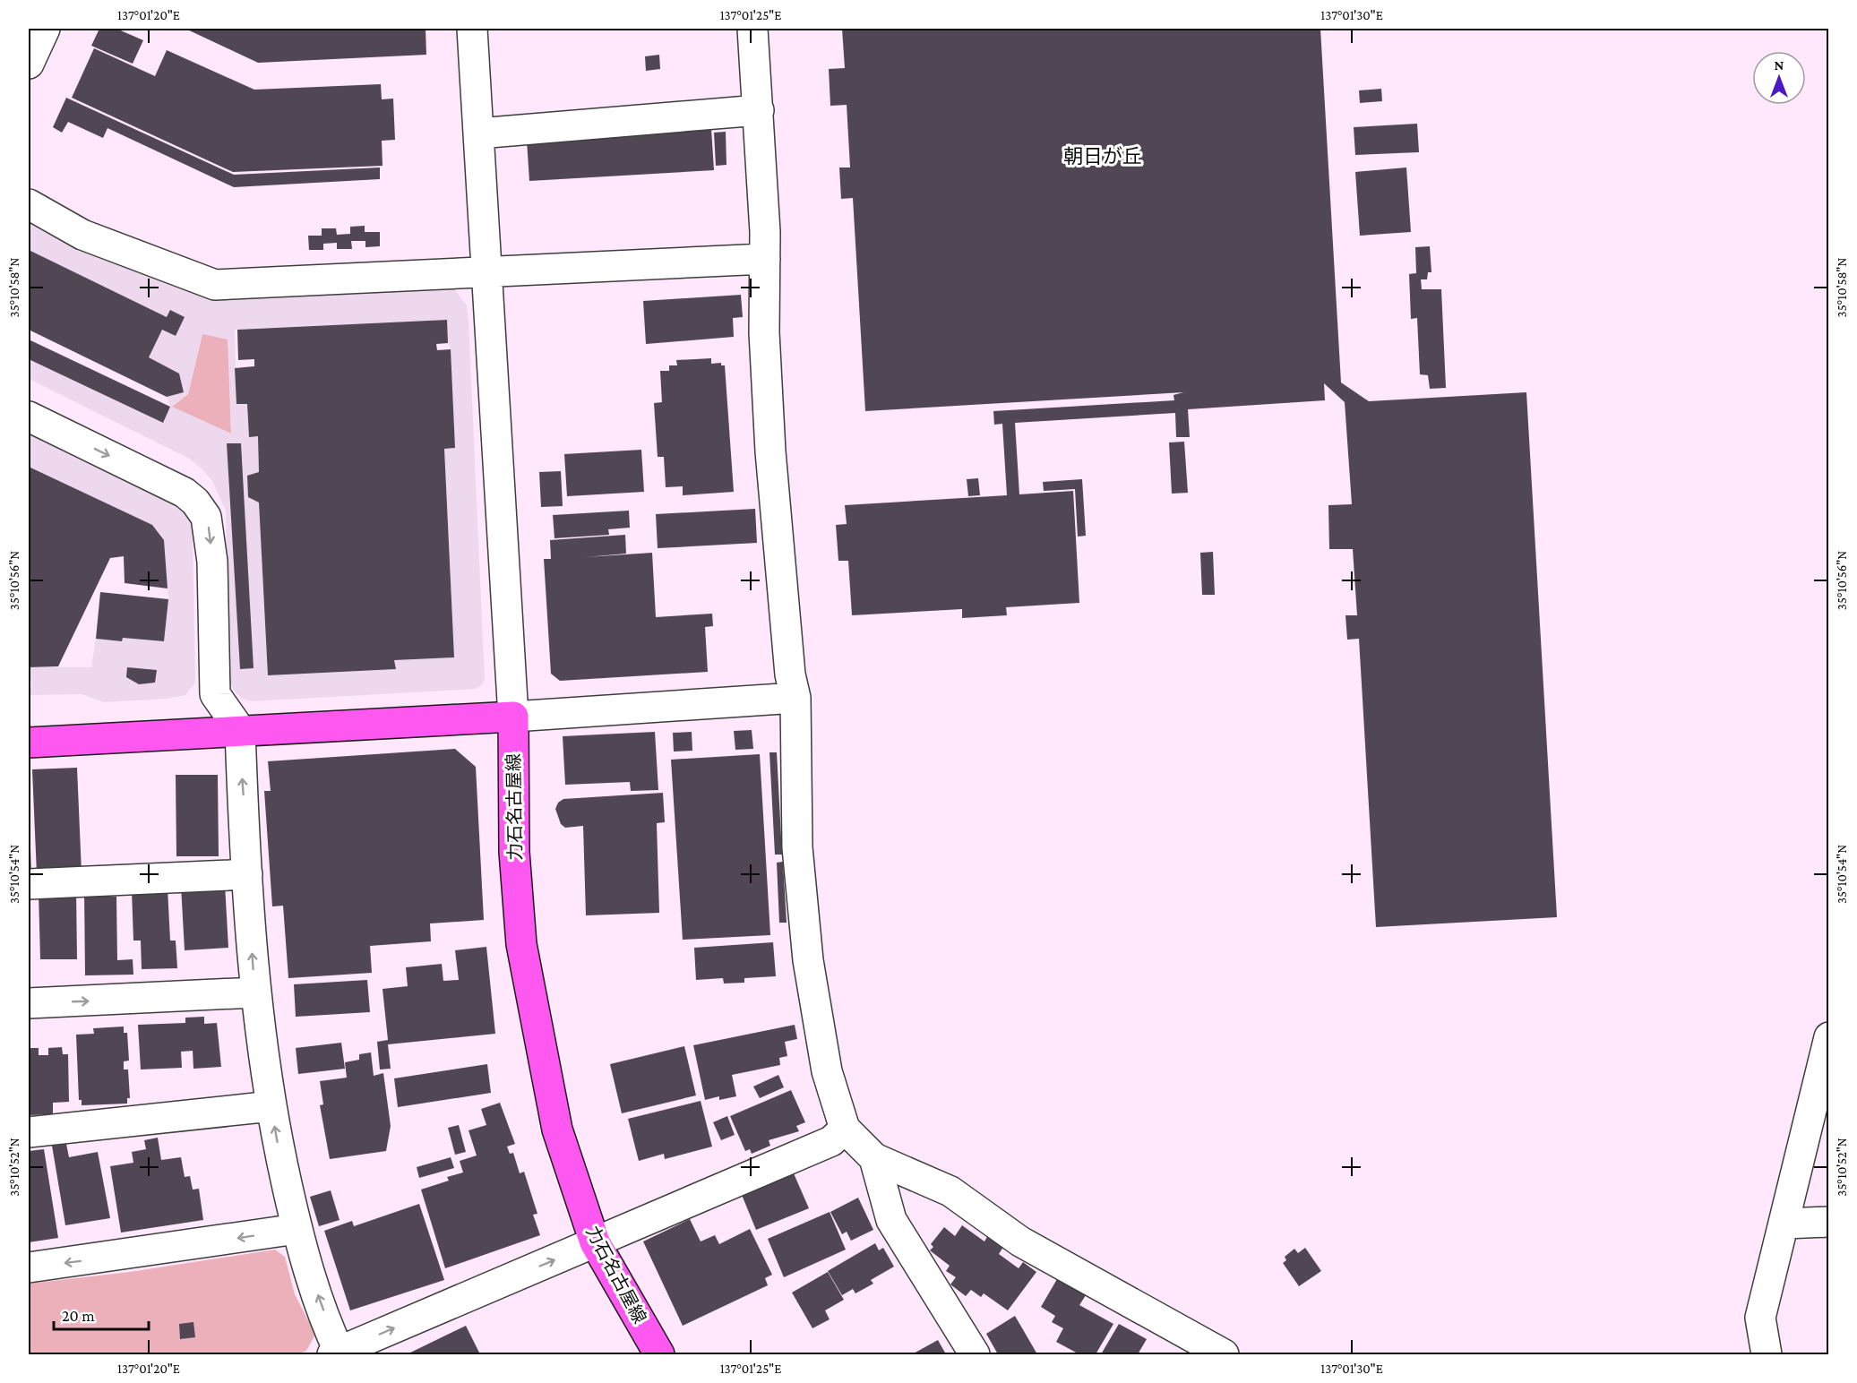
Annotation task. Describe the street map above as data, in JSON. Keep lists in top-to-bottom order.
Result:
{
  "streets": {
    "main road": ["力石名古屋線"]
  },
  "districts": ["朝日が丘"],
  "scale_bar": "20 m",
  "north": "top",
  "coordinates": [
    "137°01'20\"E",
    "137°01'25\"E",
    "137°01'30\"E",
    "35°10'58\"N",
    "35°10'56\"N",
    "35°10'54\"N",
    "35°10'52\"N"
  ]
}
